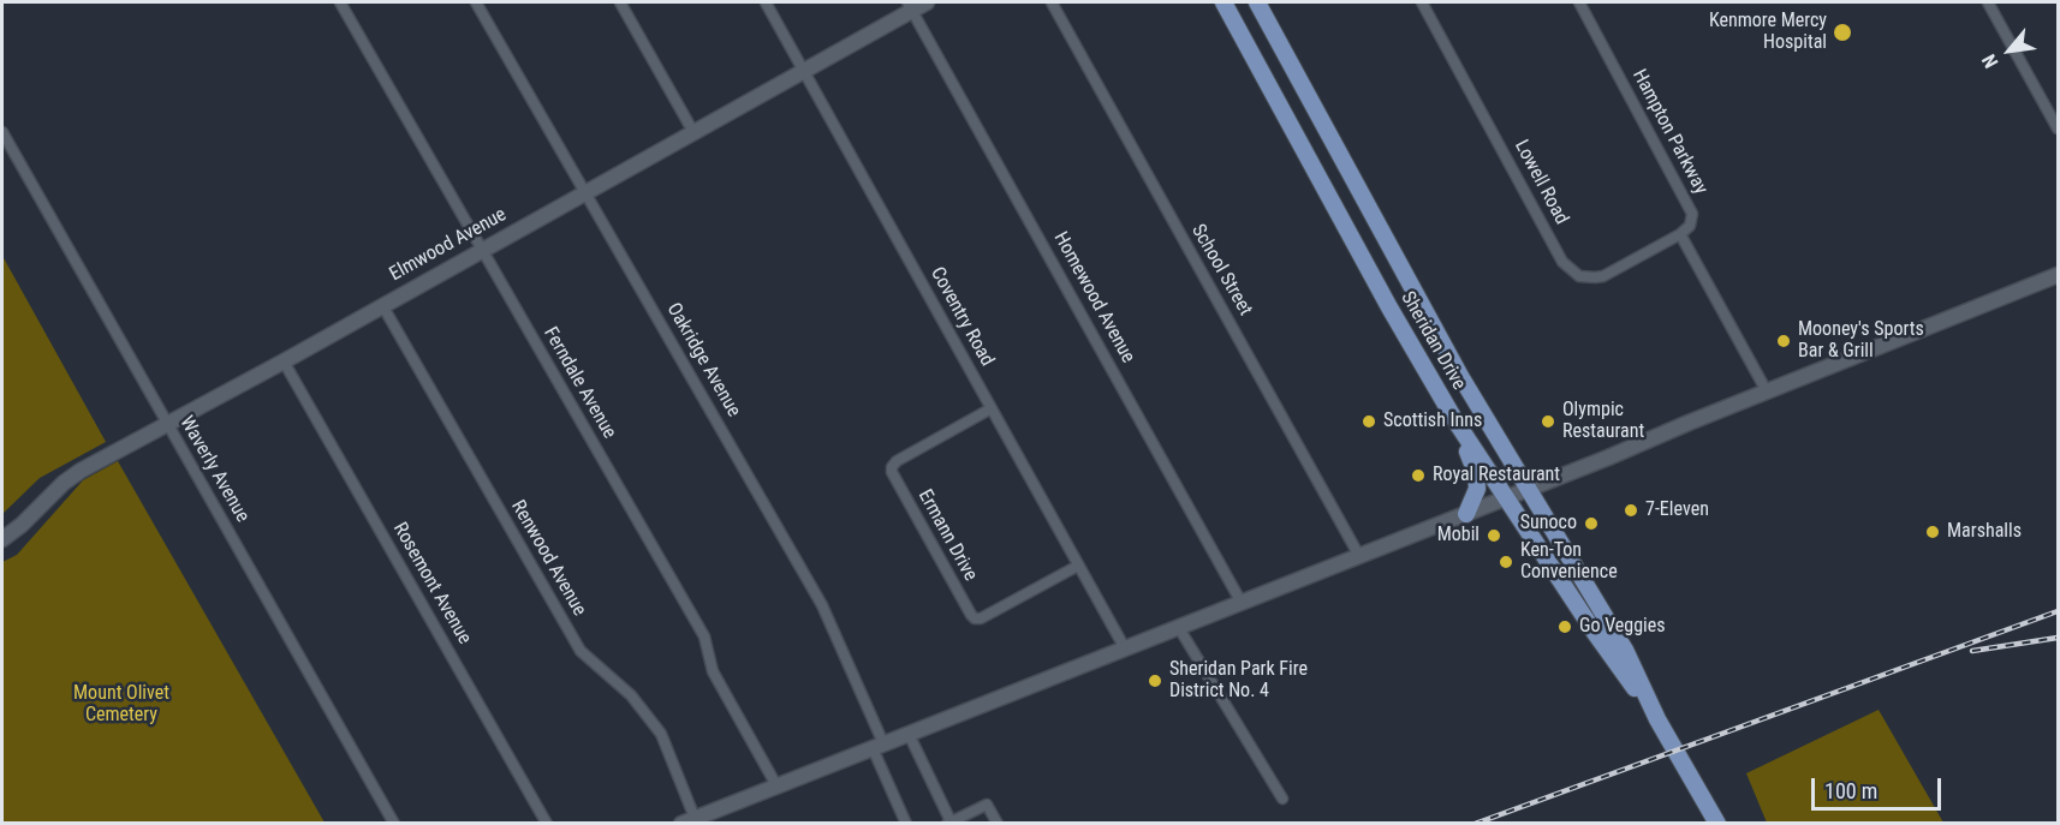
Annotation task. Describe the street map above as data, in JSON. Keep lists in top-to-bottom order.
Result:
{
  "streets": {
    "main road": ["Elmwood Avenue", "Sheridan Drive"],
    "street": [
      "Hampton Parkway",
      "Lowell Road",
      "School Street",
      "Homewood Avenue",
      "Coventry Road",
      "Oakridge Avenue",
      "Ferndale Avenue",
      "Waverly Avenue",
      "Ermann Drive",
      "Renwood Avenue",
      "Rosemont Avenue"
    ]
  },
  "crossings": [
    ["Hampton Parkway", "Lowell Road"],
    ["Elmwood Avenue", "Homewood Avenue"],
    ["Elmwood Avenue", "Coventry Road"],
    ["Elmwood Avenue", "Oakridge Avenue"],
    ["Elmwood Avenue", "Ferndale Avenue"],
    ["Elmwood Avenue", "Waverly Avenue"],
    ["Elmwood Avenue", "Renwood Avenue"],
    ["Elmwood Avenue", "Rosemont Avenue"],
    ["Coventry Road", "Ermann Drive"]
  ],
  "parks": ["Mount Olivet Cemetery"],
  "places": [
    "Kenmore Mercy Hospital",
    "Mooney's Sports Bar & Grill",
    "Scottish Inns",
    "Olympic Restaurant",
    "Royal Restaurant",
    "7-Eleven",
    "Sunoco",
    "Marshalls",
    "Mobil",
    "Ken-Ton Convenience",
    "Go Veggies",
    "Sheridan Park Fire District No. 4"
  ],
  "scale_bar": "100 m",
  "north": "bottom left"
}
